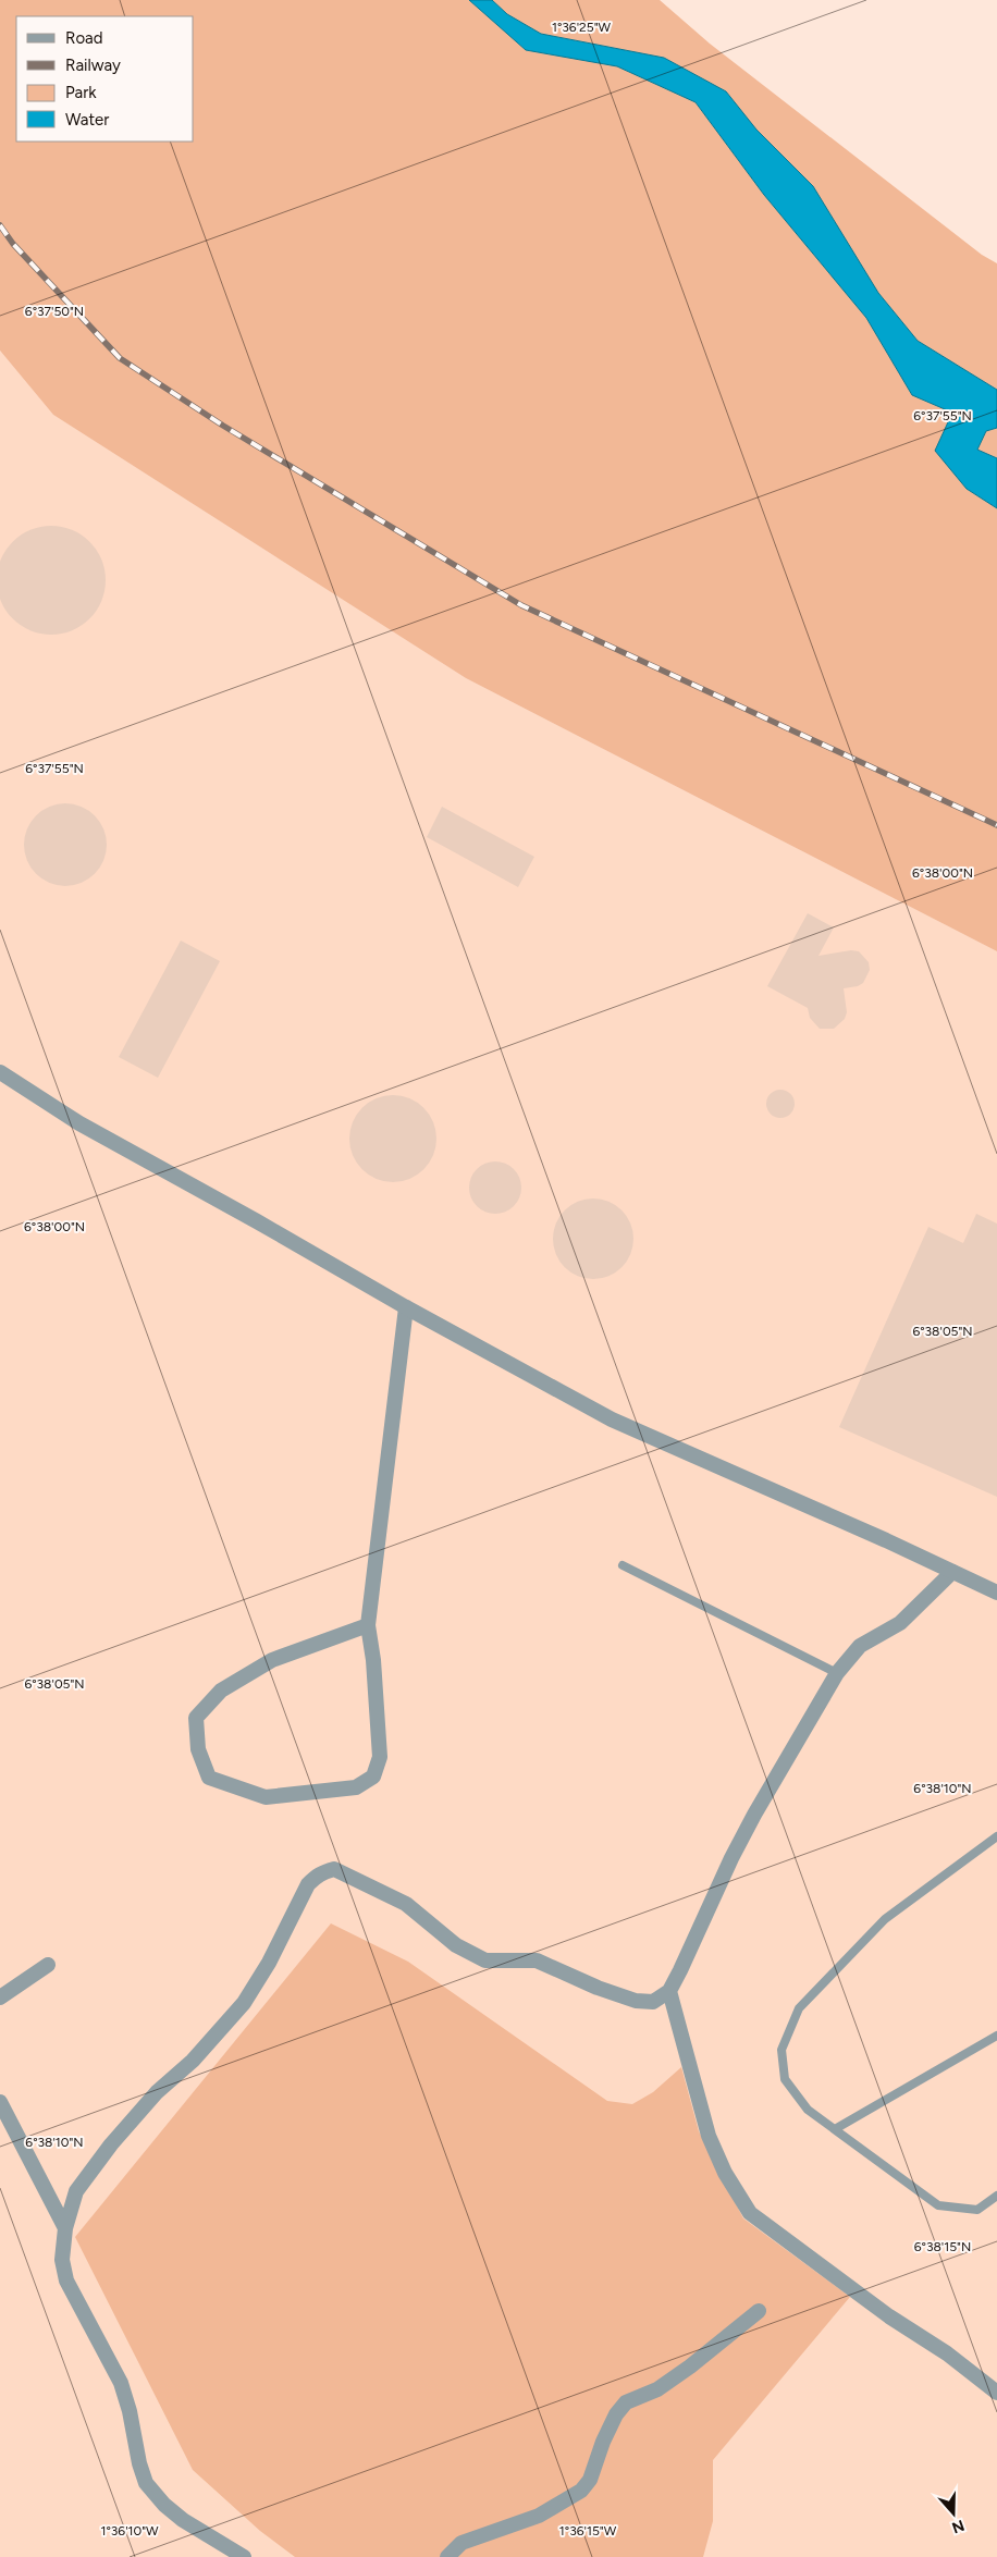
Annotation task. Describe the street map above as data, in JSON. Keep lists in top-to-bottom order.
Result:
{
  "legend": [
    "Road",
    "Railway",
    "Park",
    "Water"
  ],
  "north": "bottom",
  "coordinates": [
    "1°36'25\"W",
    "6°37'50\"N",
    "6°37'55\"N",
    "6°38'00\"N",
    "6°38'05\"N",
    "6°38'10\"N",
    "6°38'15\"N",
    "1°36'10\"W",
    "1°36'15\"W"
  ]
}
